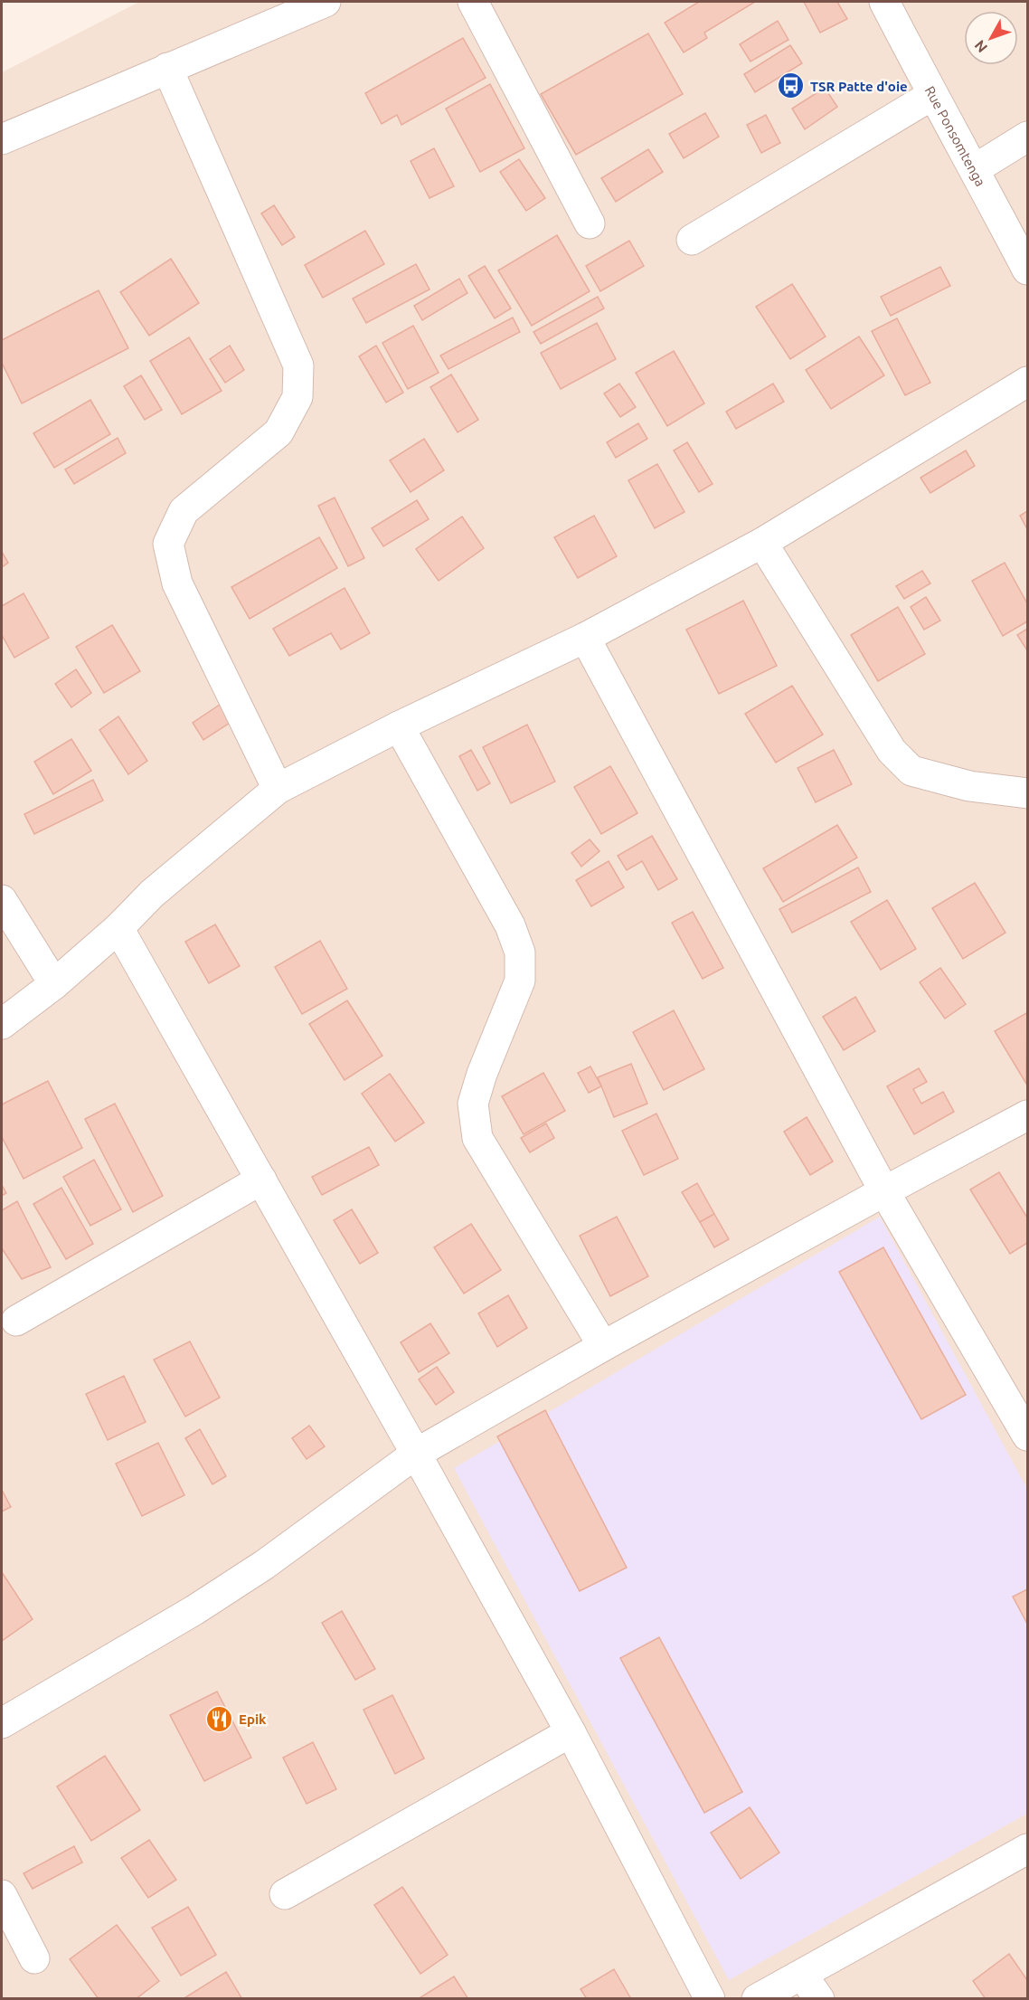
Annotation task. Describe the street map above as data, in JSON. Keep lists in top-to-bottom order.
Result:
{
  "streets": {
    "street": ["Rue Ponsomtenga"]
  },
  "places": {
    "bus stop": ["TSR Patte d'oie"],
    "restaurant": ["Epik"]
  },
  "north": "bottom left"
}
